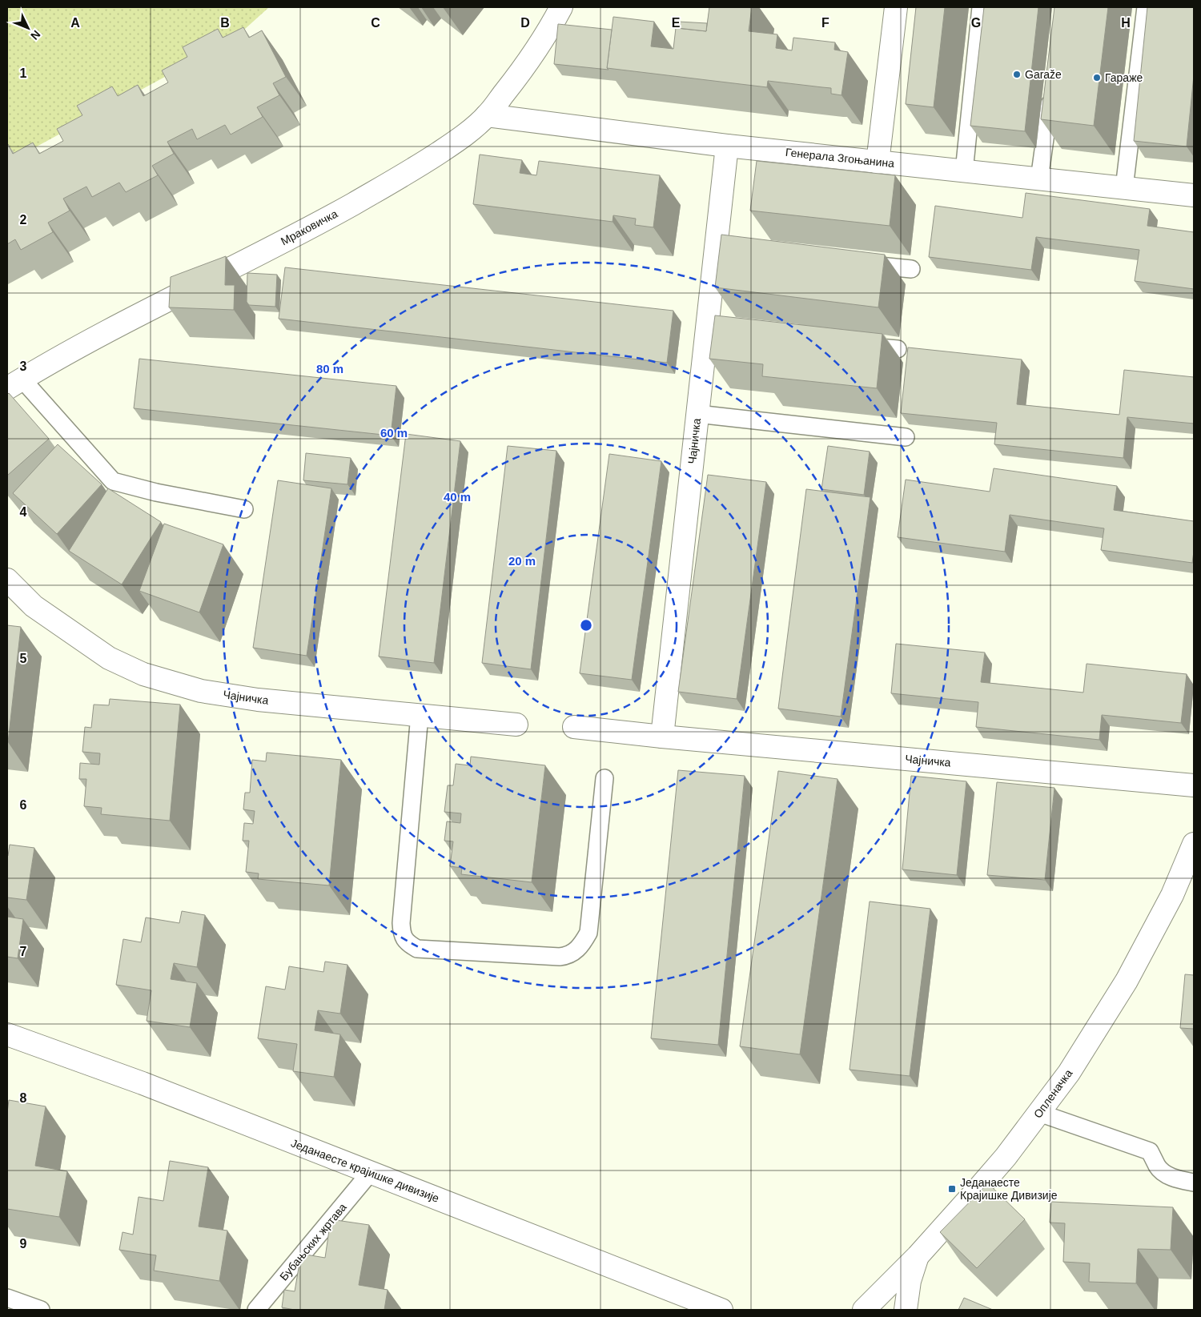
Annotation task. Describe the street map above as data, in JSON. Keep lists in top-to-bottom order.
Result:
{
  "streets": {
    "street": [
      "Генерала Згоњанина",
      "Мраковичка",
      "Чајничка",
      "Опленачка",
      "Једанаесте крајишке дивизије"
    ],
    "lane": ["Бубањских жртава"]
  },
  "crossings": [
    ["Генерала Згоњанина", "Мраковичка"],
    ["Генерала Згоњанина", "Чајничка"],
    ["Једанаесте крајишке дивизије", "Бубањских жртава"]
  ],
  "places": {
    "other": ["Garaže", "Гараже"],
    "transit": ["Једанаесте Крајишке Дивизије"]
  },
  "north": "bottom right",
  "grid": {
    "columns": [
      "A",
      "B",
      "C",
      "D",
      "E",
      "F",
      "G",
      "H"
    ],
    "rows": [
      "1",
      "2",
      "3",
      "4",
      "5",
      "6",
      "7",
      "8",
      "9"
    ]
  },
  "rings": [
    "80 m",
    "60 m",
    "40 m",
    "20 m"
  ]
}
